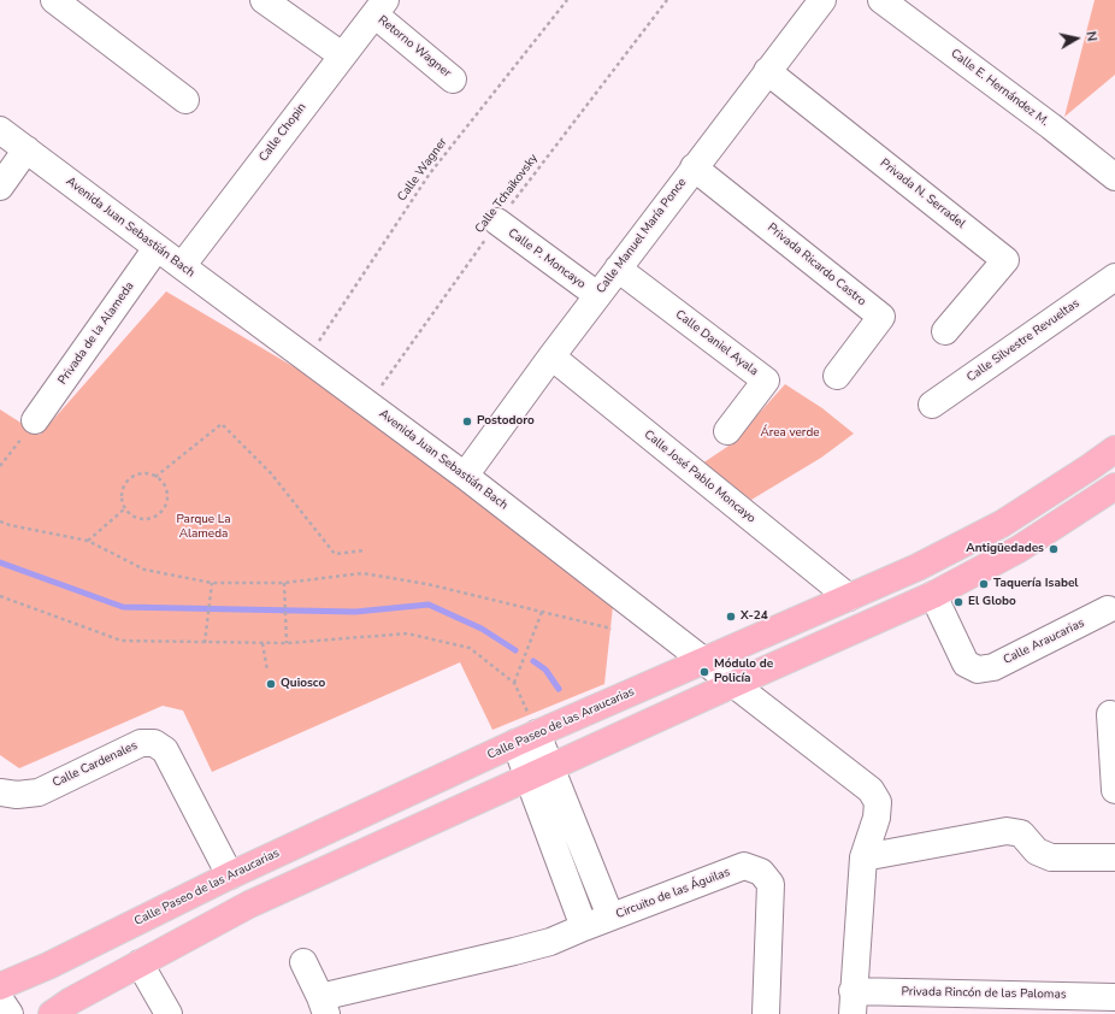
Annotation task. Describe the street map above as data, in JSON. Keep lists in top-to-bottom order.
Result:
{
  "streets": {
    "main road": ["Calle Paseo de las Araucarias"],
    "street": [
      "Retorno Wagner",
      "Calle E. Hernández M.",
      "Calle Chopin",
      "Privada N. Serradel",
      "Avenida Juan Sebastián Bach",
      "Calle Manuel María Ponce",
      "Calle P. Moncayo",
      "Privada Ricardo Castro",
      "Privada de la Alameda",
      "Calle Silvestre Revueltas",
      "Calle Daniel Ayala",
      "Calle José Pablo Moncayo",
      "Calle Araucarias",
      "Calle Cardenales",
      "Circuito de las Águilas",
      "Privada Rincón de las Palomas"
    ],
    "path": ["Calle Wagner", "Calle Tchaikovsky"]
  },
  "crossings": [
    ["Retorno Wagner", "Calle Chopin"],
    ["Calle Chopin", "Avenida Juan Sebastián Bach"],
    ["Calle Wagner", "Avenida Juan Sebastián Bach"],
    ["Calle Tchaikovsky", "Avenida Juan Sebastián Bach"],
    ["Calle Tchaikovsky", "Calle P. Moncayo"],
    ["Privada N. Serradel", "Calle Manuel María Ponce"],
    ["Avenida Juan Sebastián Bach", "Calle Manuel María Ponce"],
    ["Avenida Juan Sebastián Bach", "Privada de la Alameda"],
    ["Avenida Juan Sebastián Bach", "Calle Paseo de las Araucarias"],
    ["Calle Manuel María Ponce", "Calle P. Moncayo"],
    ["Calle Manuel María Ponce", "Privada Ricardo Castro"],
    ["Calle Manuel María Ponce", "Calle Daniel Ayala"],
    ["Calle Manuel María Ponce", "Calle José Pablo Moncayo"],
    ["Calle José Pablo Moncayo", "Calle Paseo de las Araucarias"],
    ["Calle Paseo de las Araucarias", "Calle Cardenales"],
    ["Calle Paseo de las Araucarias", "Circuito de las Águilas"]
  ],
  "parks": ["Área verde", "Parque La Alameda"],
  "places": [
    "Postodoro",
    "Antigüedades",
    "Taquería Isabel",
    "El Globo",
    "X-24",
    "Módulo de Policía",
    "Quiosco"
  ],
  "north": "right"
}
